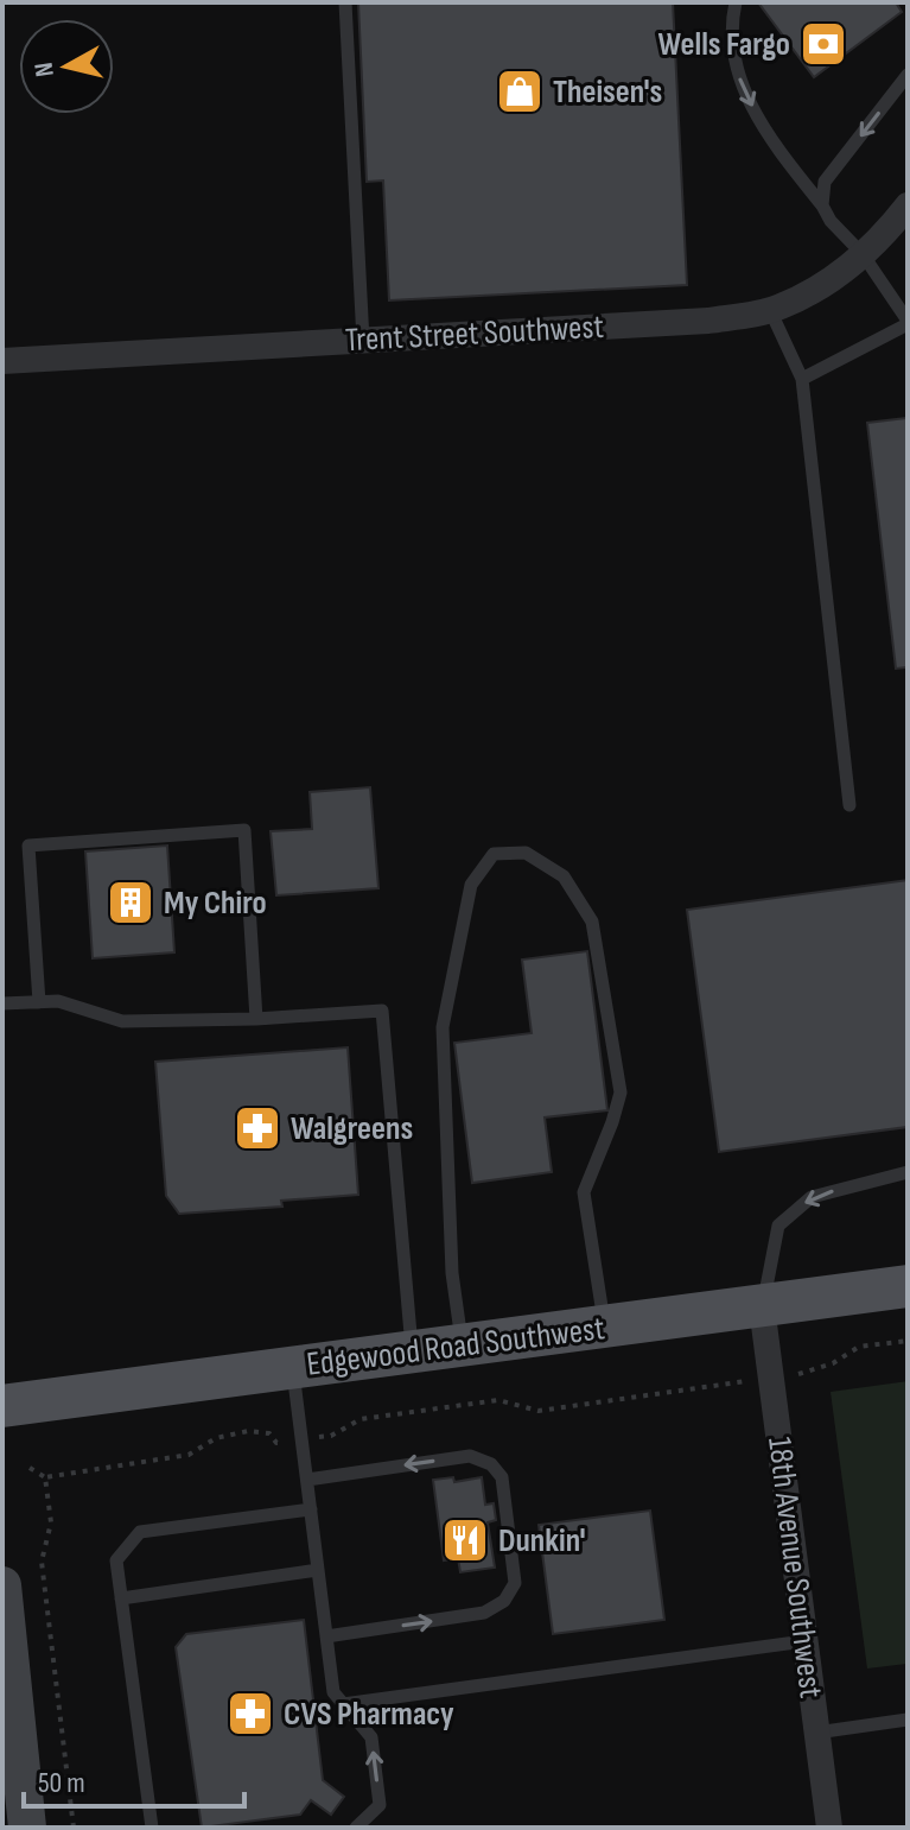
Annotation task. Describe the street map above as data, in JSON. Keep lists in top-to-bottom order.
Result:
{
  "streets": {
    "main road": ["Edgewood Road Southwest"],
    "street": ["Trent Street Southwest", "18th Avenue Southwest"]
  },
  "crossings": [
    ["Edgewood Road Southwest", "18th Avenue Southwest"]
  ],
  "places": {
    "bank": ["Wells Fargo"],
    "shop": ["Theisen's"],
    "building": ["My Chiro"],
    "pharmacy": ["Walgreens", "CVS Pharmacy"],
    "restaurant": ["Dunkin'"]
  },
  "scale_bar": "50 m",
  "north": "left"
}
